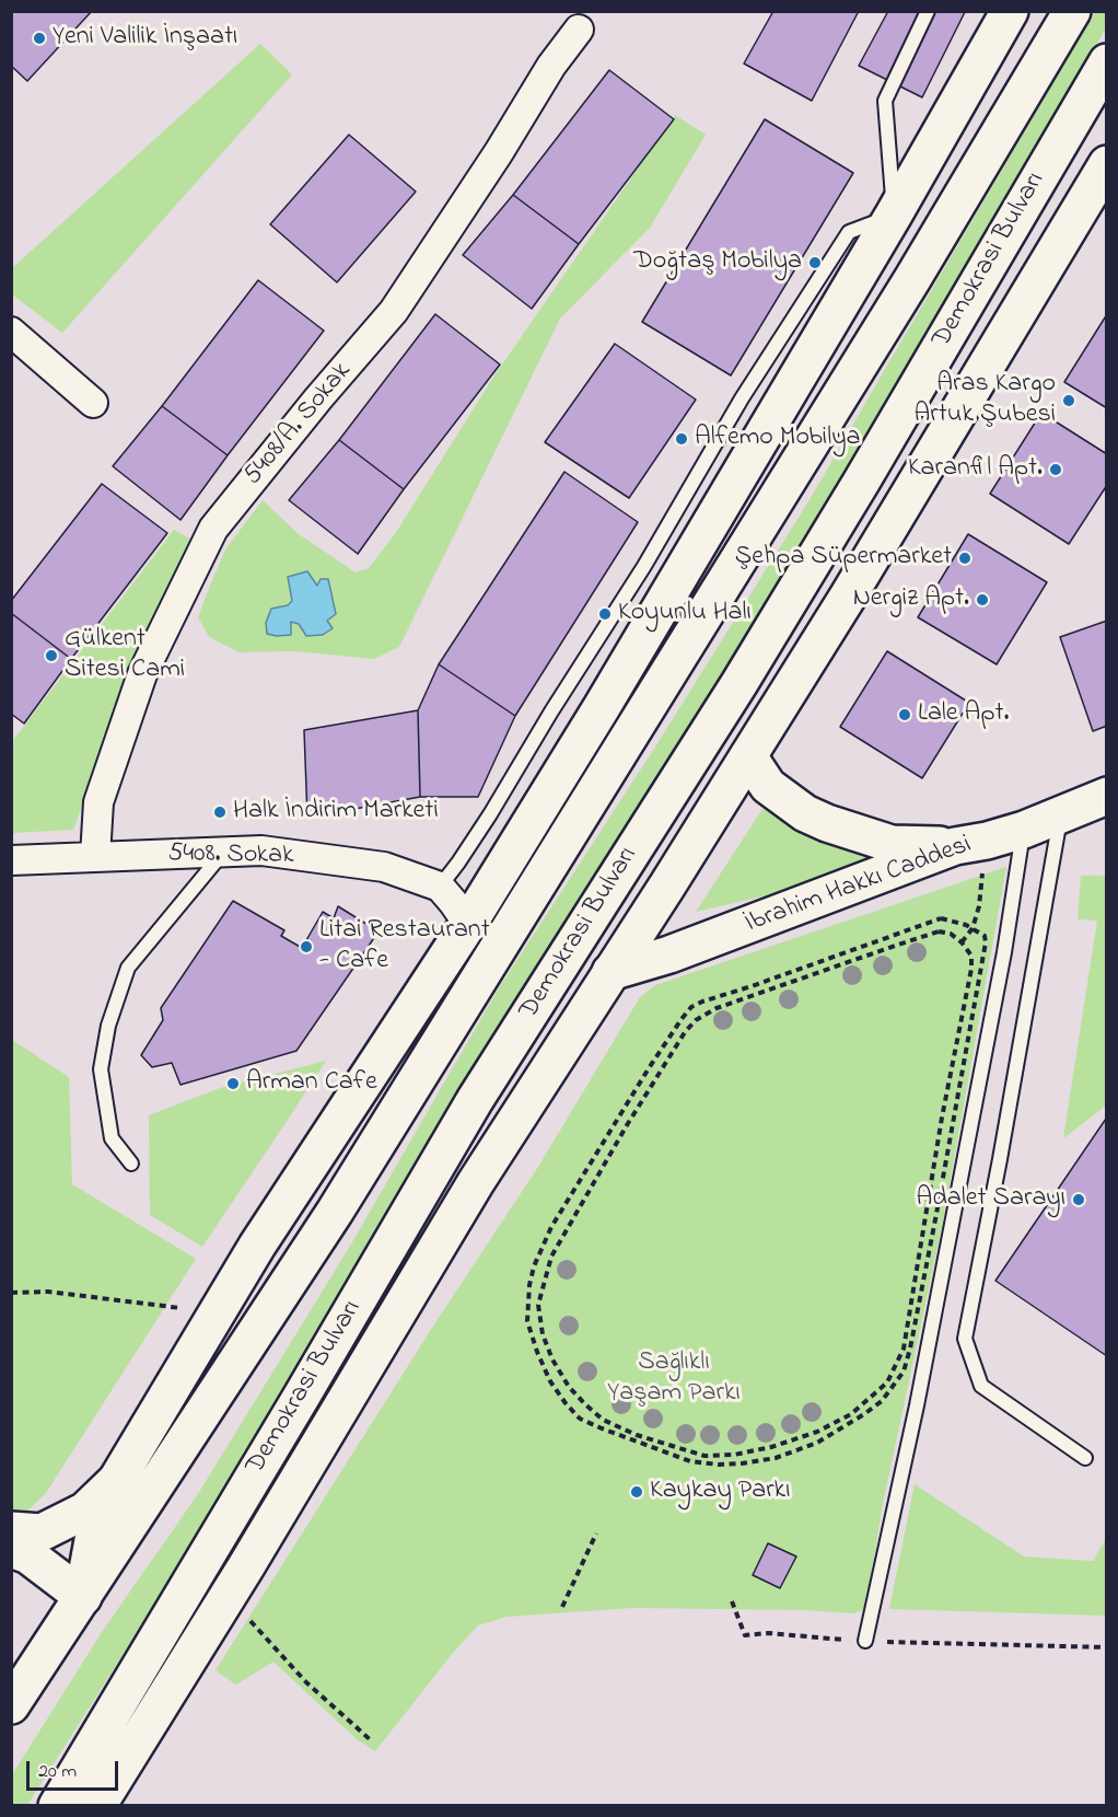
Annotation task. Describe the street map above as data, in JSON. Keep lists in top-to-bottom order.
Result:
{
  "streets": {
    "main road": ["Demokrasi Bulvarı", "İbrahim Hakkı Caddesi"],
    "street": ["5408/A. Sokak", "5408. Sokak"]
  },
  "crossings": [
    ["5408/A. Sokak", "5408. Sokak"]
  ],
  "parks": ["Sağlıklı Yaşam Parkı"],
  "places": [
    "Yeni Valilik İnşaatı",
    "Doğtaş Mobilya",
    "Aras Kargo Artuk Şubesi",
    "Alfemo Mobilya",
    "Karanfil Apt.",
    "Şehpa Süpermarket",
    "Nergiz Apt.",
    "Koyunlu Halı",
    "Gülkent Sitesi Cami",
    "Lale Apt.",
    "Halk İndirim Marketi",
    "Litai Restaurant - Cafe",
    "Arman Cafe",
    "Adalet Sarayı",
    "Kaykay Parkı"
  ],
  "scale_bar": "20 m"
}
